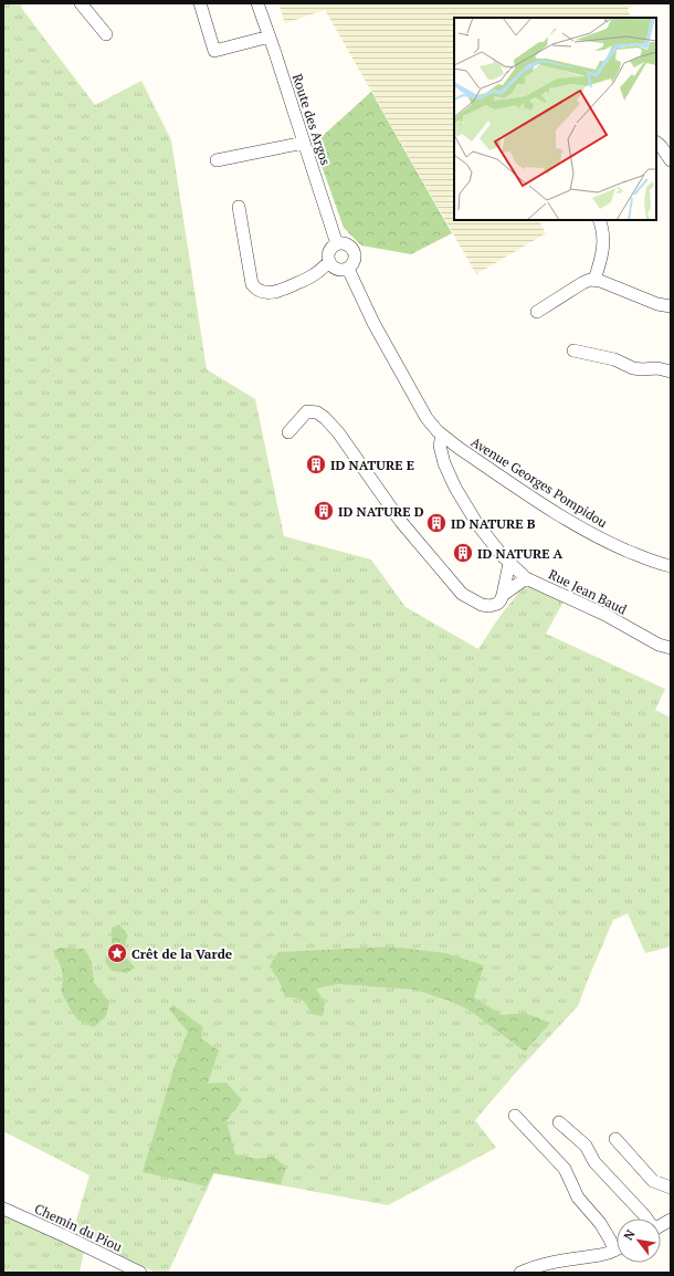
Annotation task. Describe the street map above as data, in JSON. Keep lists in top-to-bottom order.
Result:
{
  "streets": {
    "street": [
      "Route des Argos",
      "Avenue Georges Pompidou",
      "Rue Jean Baud",
      "Chemin du Piou"
    ]
  },
  "crossings": [
    ["Route des Argos", "Avenue Georges Pompidou"],
    ["Avenue Georges Pompidou", "Rue Jean Baud"]
  ],
  "places": {
    "building": [
      "ID NATURE E",
      "ID NATURE D",
      "ID NATURE B",
      "ID NATURE A"
    ],
    "place": ["Crêt de la Varde"]
  },
  "north": "top left"
}
